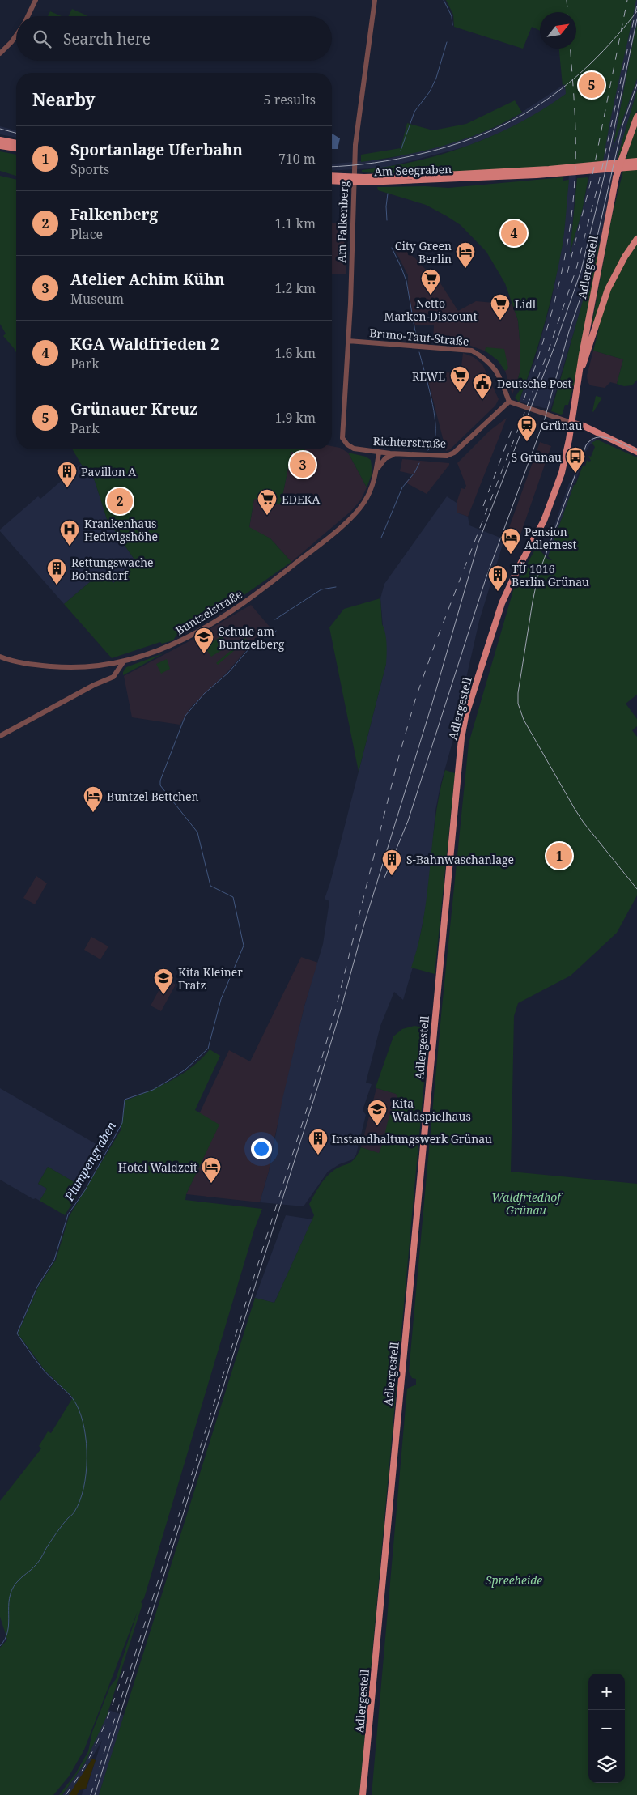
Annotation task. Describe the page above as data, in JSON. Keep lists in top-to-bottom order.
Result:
{
  "streets": {
    "main road": ["Am Seegraben", "Adlergestell"],
    "street": [
      "Am Falkenberg",
      "Bruno-Taut-Straße",
      "Richterstraße",
      "Buntzelstraße"
    ]
  },
  "crossings": [
    ["Am Falkenberg", "Bruno-Taut-Straße"],
    ["Am Falkenberg", "Richterstraße"],
    ["Bruno-Taut-Straße", "Richterstraße"],
    ["Richterstraße", "Buntzelstraße"]
  ],
  "water": ["Plumpengraben"],
  "parks": ["Waldfriedhof Grünau", "Spreeheide"],
  "places": {
    "hotel": [
      "City Green Berlin",
      "Pension Adlernest",
      "Buntzel Bettchen",
      "Hotel Waldzeit"
    ],
    "supermarket": [
      "Netto Marken-Discount",
      "Lidl",
      "REWE",
      "EDEKA"
    ],
    "public building": ["Deutsche Post"],
    "station": ["Grünau"],
    "bus stop": ["S Grünau"],
    "building": [
      "Pavillon A",
      "Rettungswache Bohnsdorf",
      "TÜ 1016 Berlin Grünau",
      "S-Bahnwaschanlage",
      "Instandhaltungswerk Grünau"
    ],
    "hospital": ["Krankenhaus Hedwigshöhe"],
    "school or university": ["Schule am Buntzelberg", "Kita Kleiner Fratz", "Kita Waldspielhaus"]
  },
  "north": "top right",
  "page": {
    "search": "Search here",
    "pins": [
      "5",
      "4",
      "3",
      "2",
      "1"
    ],
    "heading": ["Nearby", "5 results"],
    "list": [
      {
        "mark": "1",
        "name": "Sportanlage Uferbahn",
        "note": "Sports",
        "value": "710 m"
      },
      {
        "mark": "2",
        "name": "Falkenberg",
        "note": "Place",
        "value": "1.1 km"
      },
      {
        "mark": "3",
        "name": "Atelier Achim Kühn",
        "note": "Museum",
        "value": "1.2 km"
      },
      {
        "mark": "4",
        "name": "KGA Waldfrieden 2",
        "note": "Park",
        "value": "1.6 km"
      },
      {
        "mark": "5",
        "name": "Grünauer Kreuz",
        "note": "Park",
        "value": "1.9 km"
      }
    ],
    "map_buttons": ["+", "−"]
  }
}
